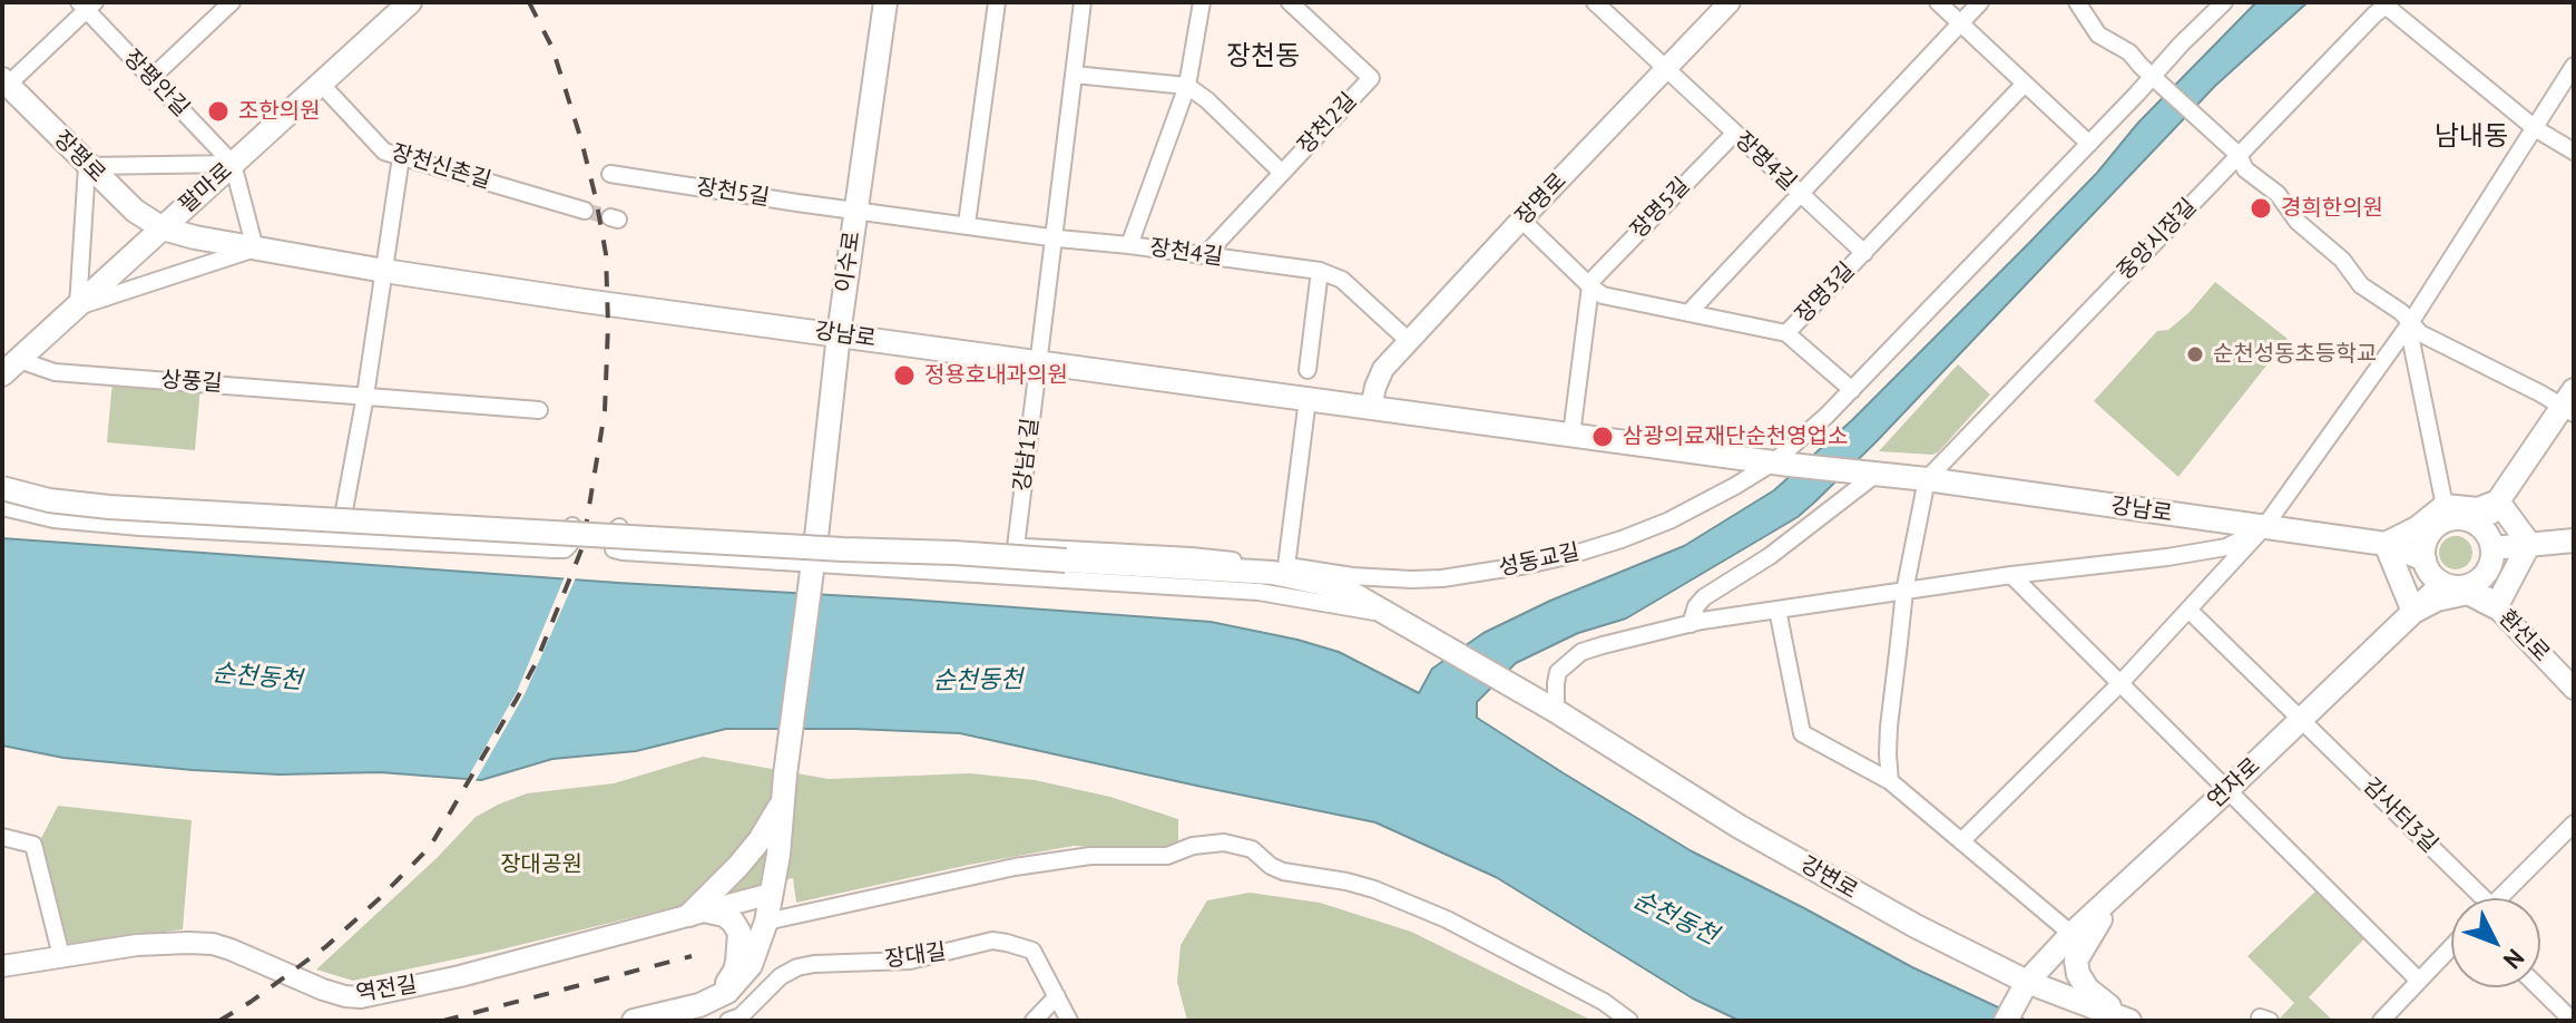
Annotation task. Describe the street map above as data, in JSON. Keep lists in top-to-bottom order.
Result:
{
  "streets": {
    "main road": [
      "장평로",
      "팔마로",
      "이수로",
      "강남로",
      "연자로",
      "강변로"
    ],
    "street": [
      "장평안길",
      "장천2길",
      "장명4길",
      "장천신촌길",
      "장천5길",
      "장명로",
      "장명5길",
      "중앙시장길",
      "장천4길",
      "장명3길",
      "상풍길",
      "강남1길",
      "성동교길",
      "환선로",
      "감사터3길",
      "장대길",
      "역전길"
    ]
  },
  "crossings": [
    ["장평안길", "팔마로"],
    ["장천2길", "장천4길"],
    ["장평로", "팔마로"],
    ["장평로", "강남로"],
    ["장명4길", "장명로"],
    ["장명4길", "장명5길"],
    ["장명4길", "장명3길"],
    ["장천신촌길", "팔마로"],
    ["팔마로", "강남로"],
    ["팔마로", "상풍길"],
    ["장천5길", "장천4길"],
    ["장천5길", "이수로"],
    ["장명로", "장천4길"],
    ["장명로", "강남로"],
    ["중앙시장길", "강남로"],
    ["장천4길", "이수로"],
    ["이수로", "강남로"],
    ["강남로", "강남1길"],
    ["강남로", "성동교길"],
    ["강남로", "환선로"],
    ["강남로", "연자로"],
    ["환선로", "연자로"],
    ["연자로", "감사터3길"],
    ["연자로", "강변로"]
  ],
  "districts": ["장천동", "남내동"],
  "water": ["순천동천"],
  "parks": ["장대공원"],
  "places": [
    "조한의원",
    "경희한의원",
    "순천성동초등학교",
    "정용호내과의원",
    "삼광의료재단순천영업소"
  ],
  "north": "bottom right"
}
